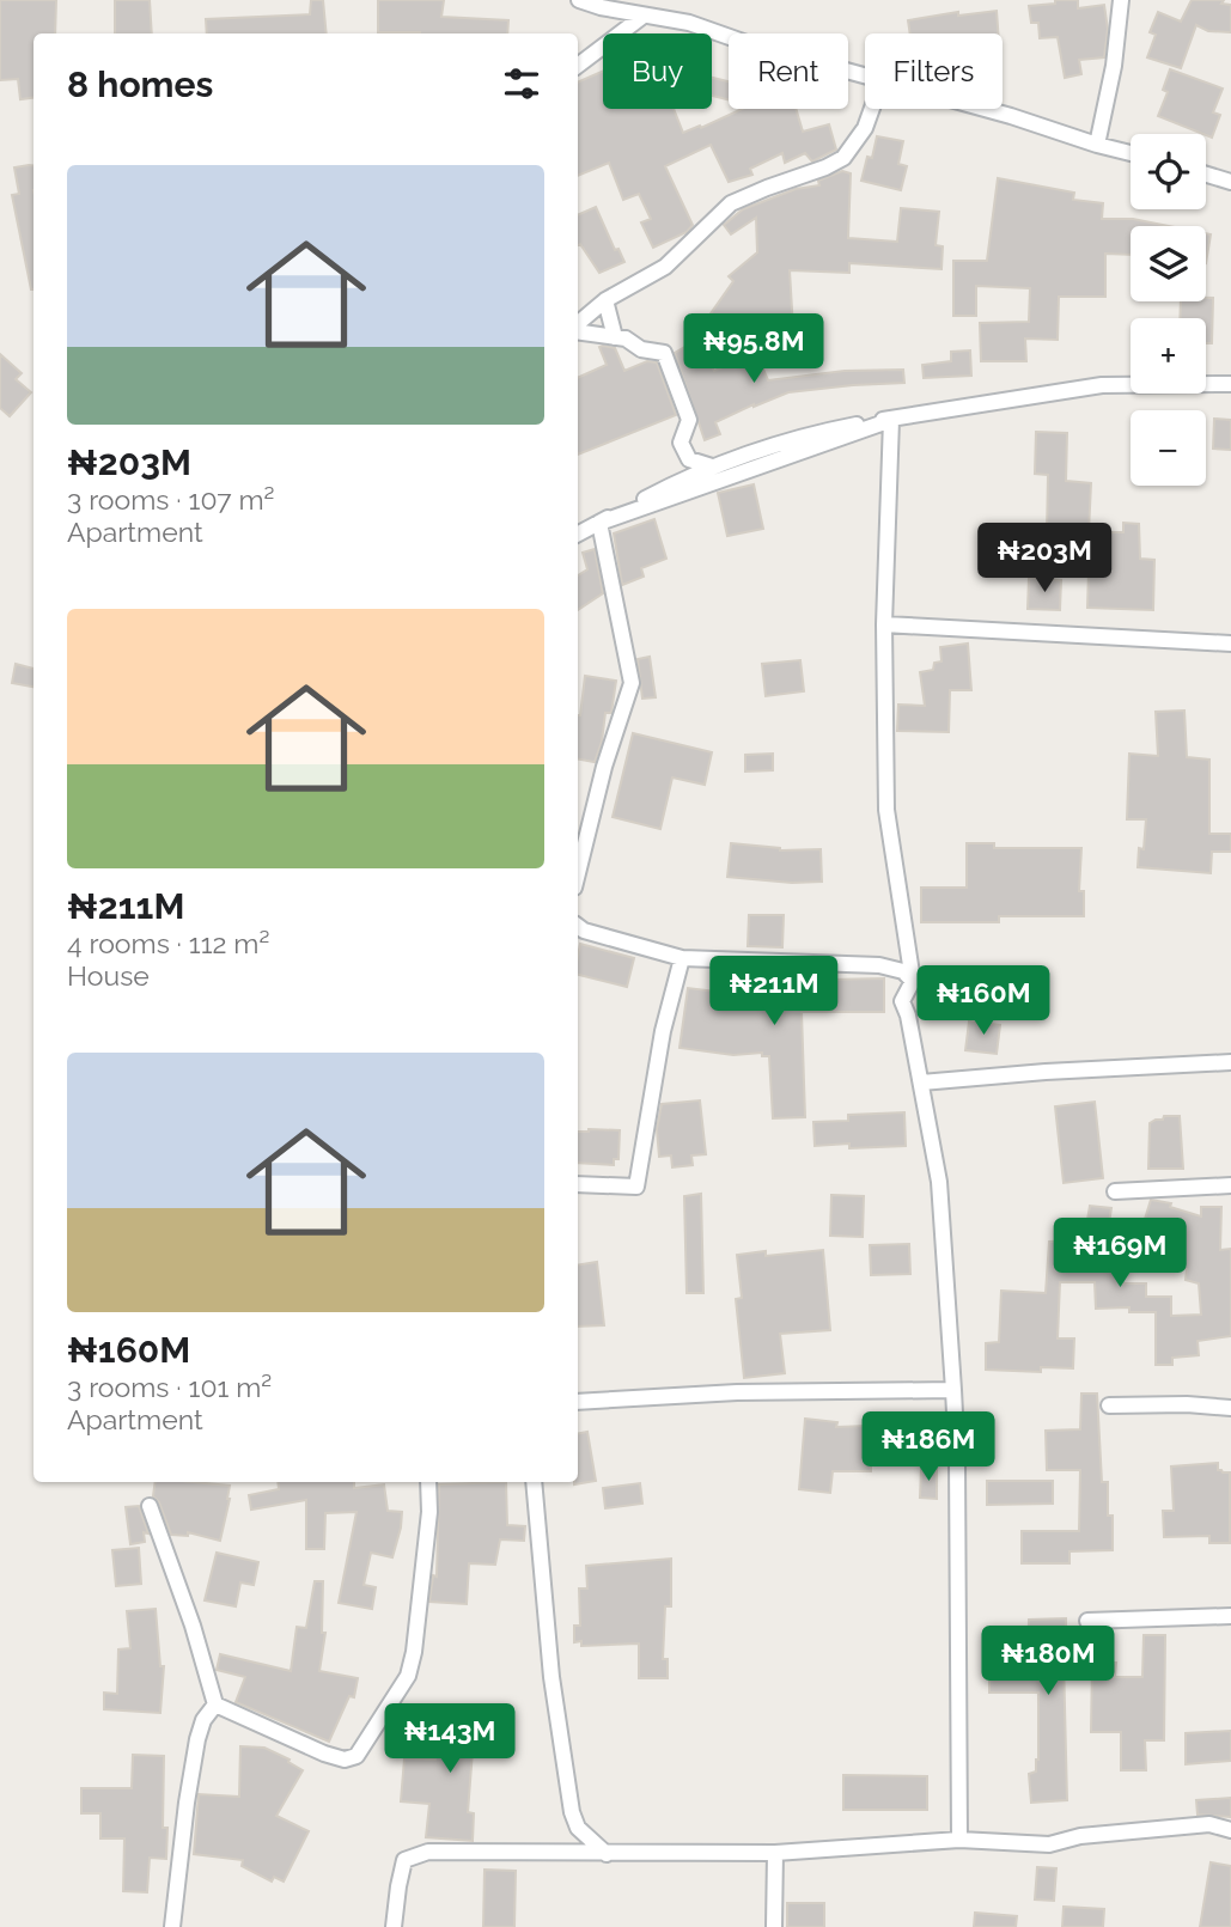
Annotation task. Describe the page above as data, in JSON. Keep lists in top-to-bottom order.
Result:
{
  "page": {
    "chip": ["Buy", "Rent", "Filters"],
    "heading": "8 homes",
    "map_buttons": ["+", "−"],
    "list": [
      {
        "name": "₦203M",
        "note": "3 rooms · 107 m² · Apartment"
      },
      {
        "name": "₦211M",
        "note": "4 rooms · 112 m² · House"
      },
      {
        "name": "₦160M",
        "note": "3 rooms · 101 m² · Apartment"
      }
    ],
    "price": [
      "₦95.8M",
      "₦203M",
      "₦211M",
      "₦160M",
      "₦169M",
      "₦186M",
      "₦180M",
      "₦143M"
    ]
  }
}
